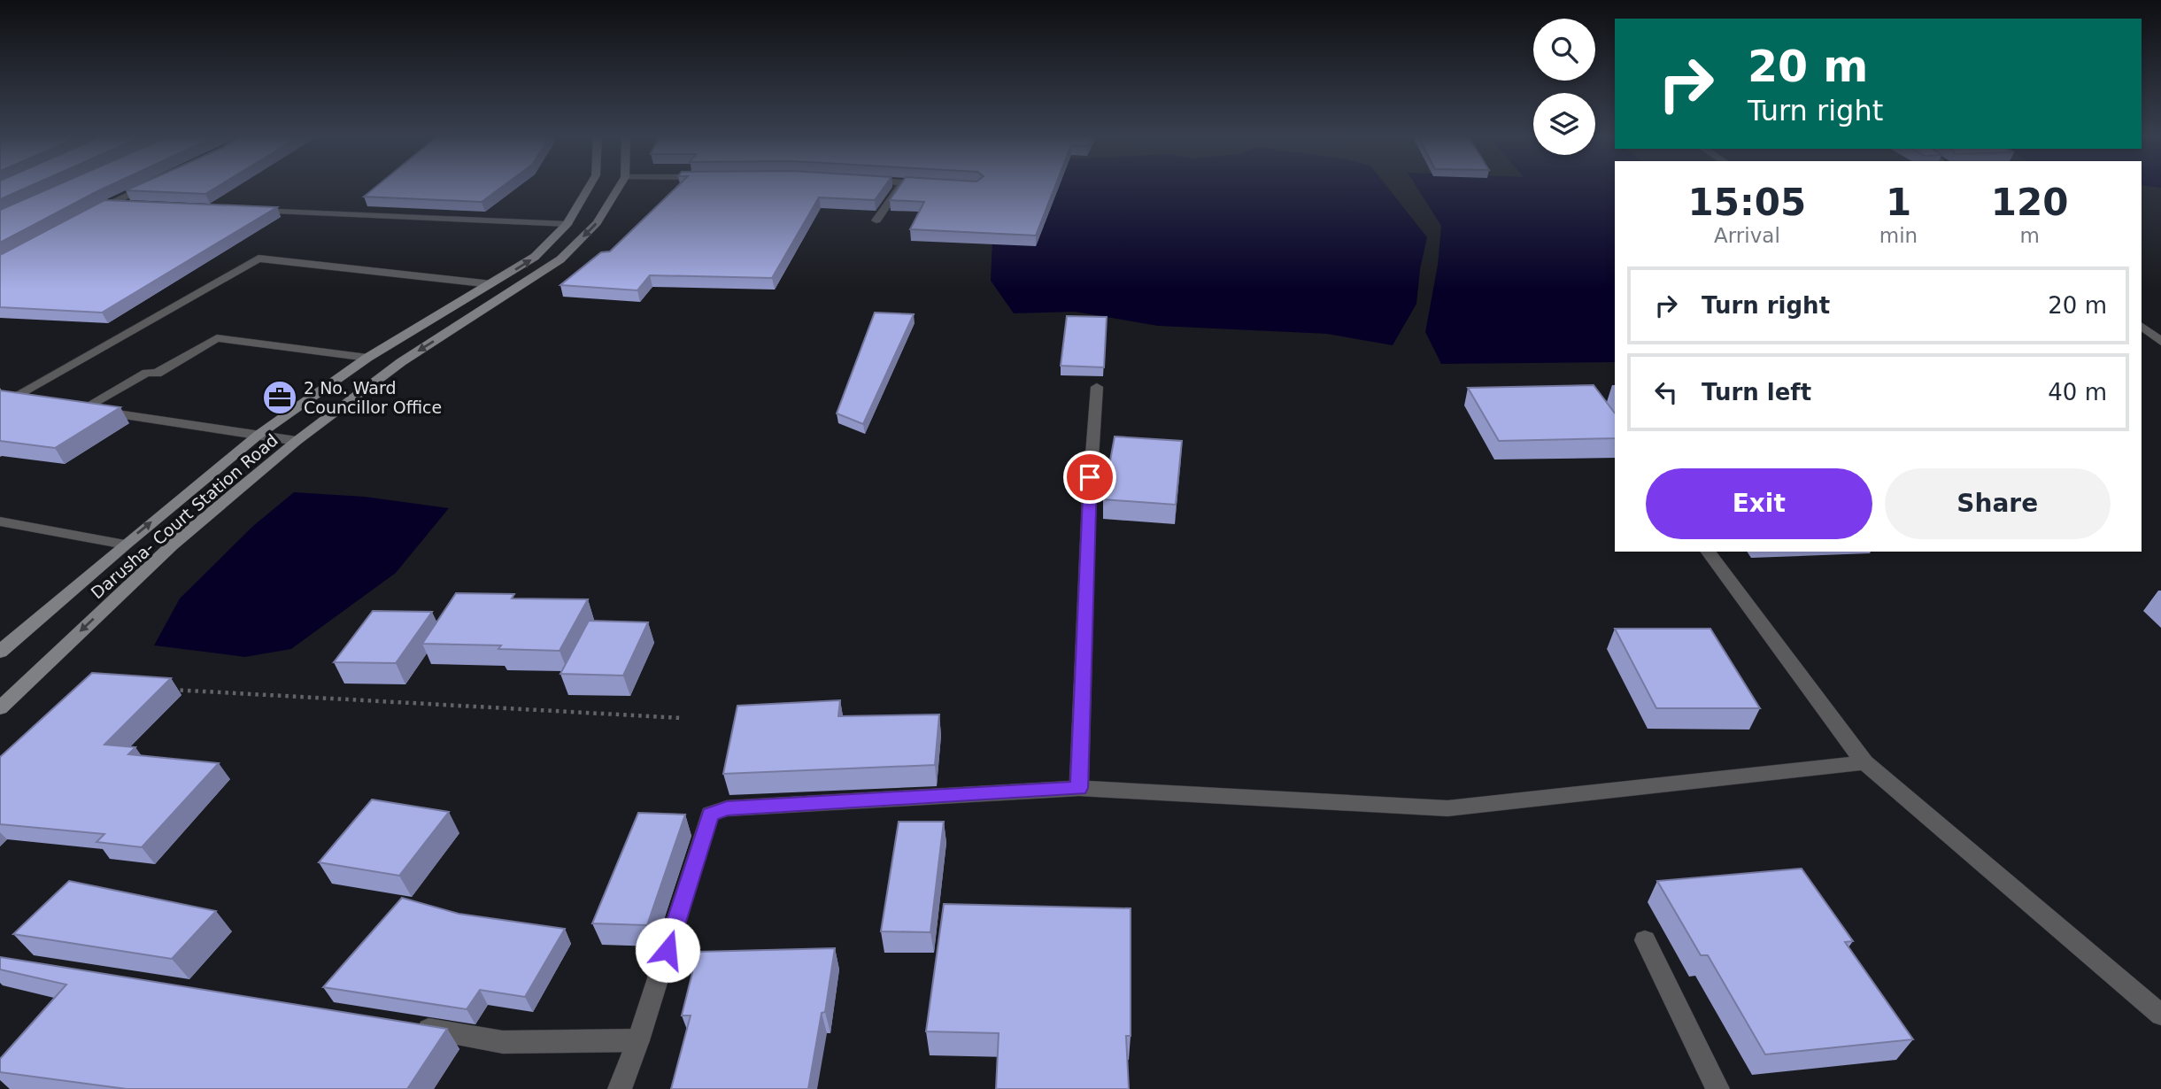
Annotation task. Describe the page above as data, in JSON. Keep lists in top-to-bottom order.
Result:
{
  "streets": {
    "street": ["Darusha- Court Station Road"]
  },
  "places": {
    "office": ["2 No. Ward Councillor Office"]
  },
  "page": {
    "turn": ["20 m", "Turn right"],
    "eta": [
      "15:05",
      "Arrival",
      "1",
      "min",
      "120",
      "m"
    ],
    "list": [
      {
        "name": "Turn right",
        "value": "20 m"
      },
      {
        "name": "Turn left",
        "value": "40 m"
      }
    ],
    "buttons": ["Exit", "Share"]
  }
}
